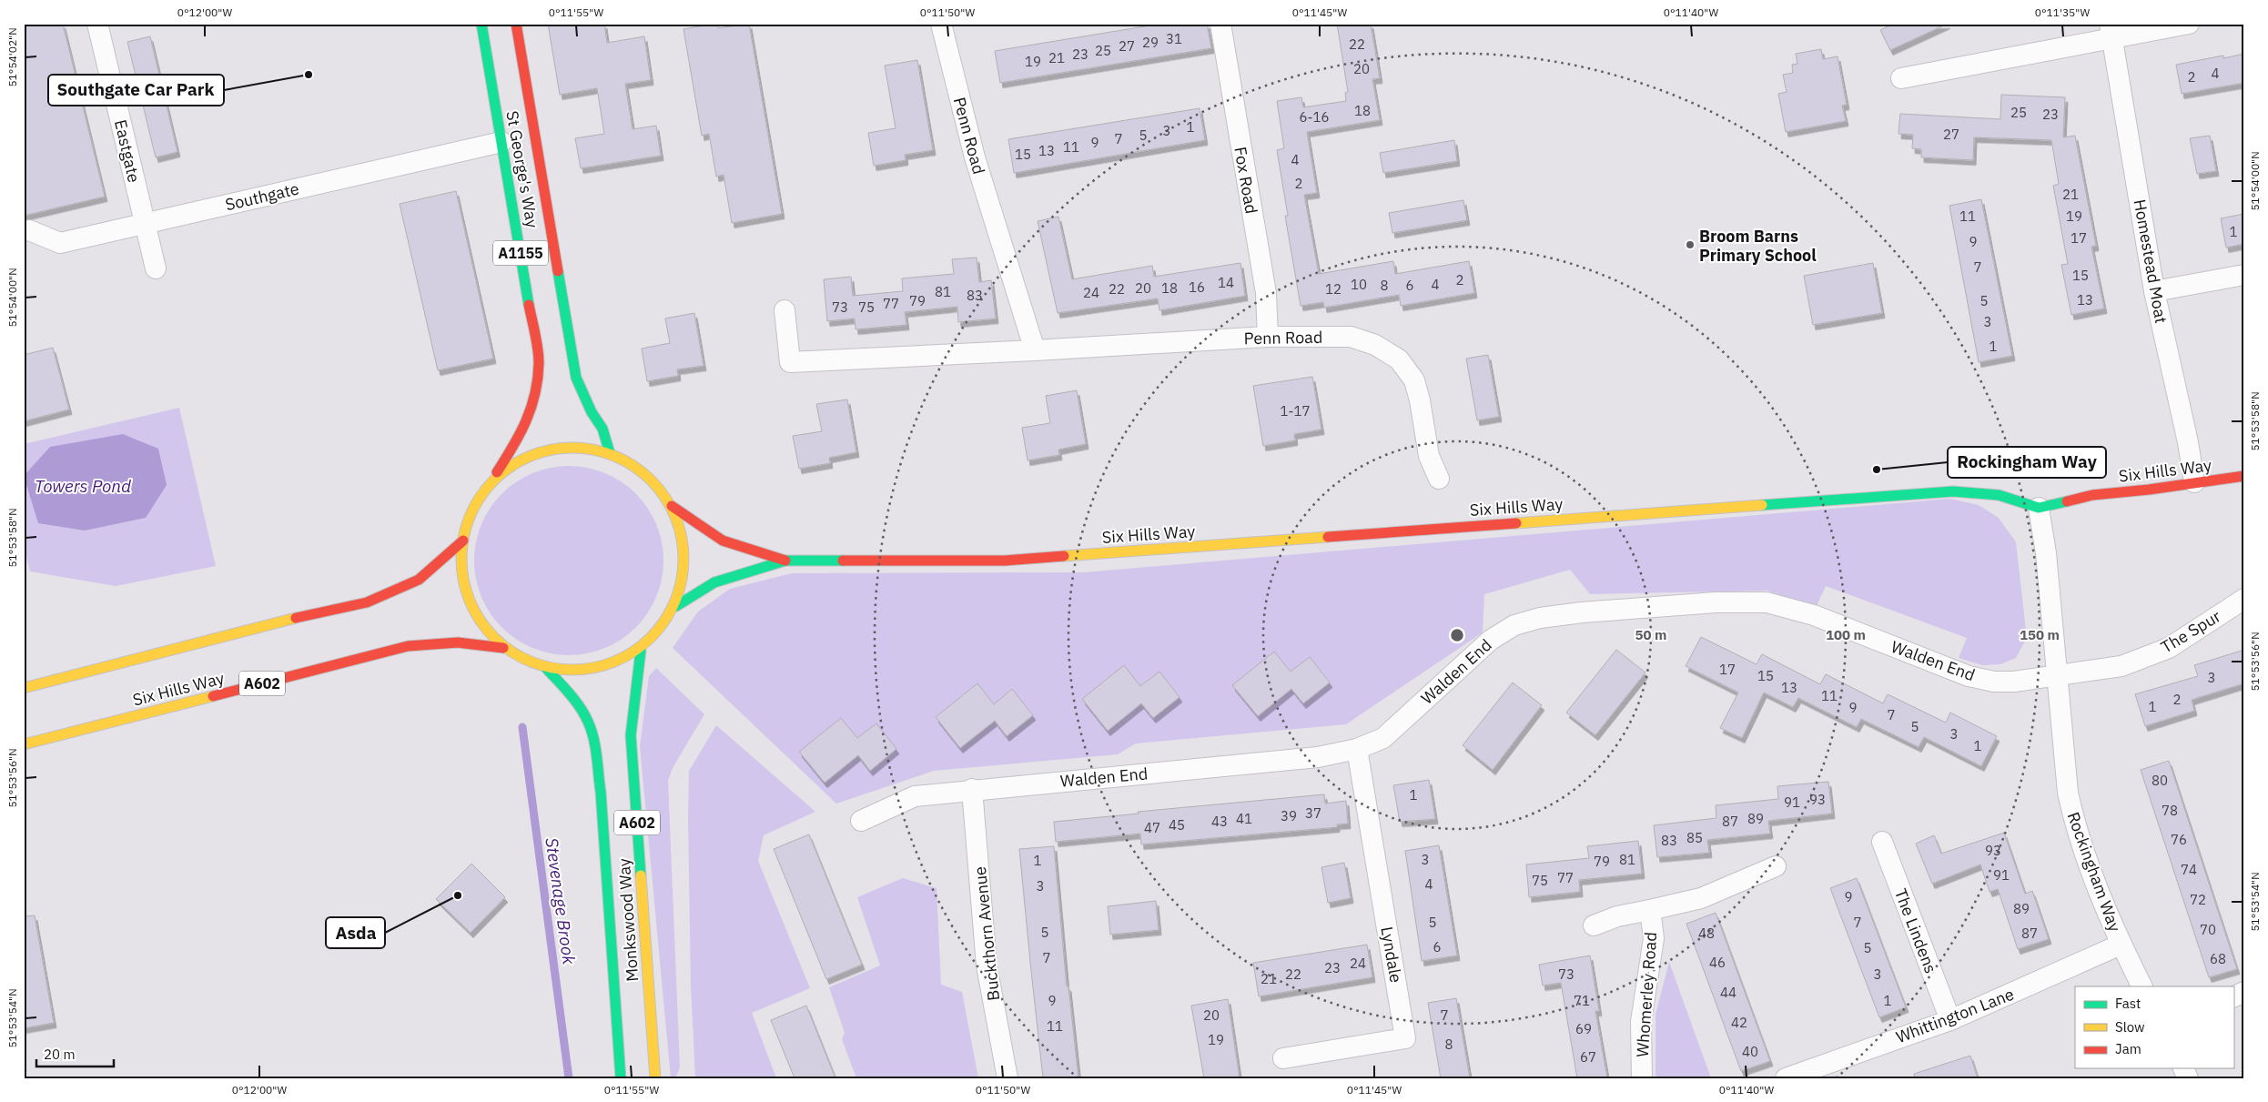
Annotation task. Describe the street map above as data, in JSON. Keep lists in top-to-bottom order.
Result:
{
  "streets": {
    "main road": [
      "St George's Way",
      "A1155",
      "Six Hills Way",
      "A602",
      "Monkswood Way"
    ],
    "street": [
      "Penn Road",
      "Eastgate",
      "Fox Road",
      "Southgate",
      "Homestead Moat",
      "The Spur",
      "Walden End",
      "Rockingham Way",
      "The Lindens",
      "Buckthorn Avenue",
      "Lyndale",
      "Whomerley Road",
      "Whittington Lane"
    ]
  },
  "crossings": [
    ["Penn Road", "Fox Road"],
    ["Eastgate", "Southgate"],
    ["St George's Way", "Southgate"],
    ["St George's Way", "A602"],
    ["Homestead Moat", "Six Hills Way"],
    ["Six Hills Way", "A602"],
    ["Six Hills Way", "Rockingham Way"],
    ["The Spur", "Walden End"],
    ["The Spur", "Rockingham Way"],
    ["Walden End", "Rockingham Way"],
    ["Walden End", "Buckthorn Avenue"],
    ["Walden End", "Lyndale"],
    ["A602", "Monkswood Way"],
    ["Rockingham Way", "Whittington Lane"],
    ["The Lindens", "Whittington Lane"]
  ],
  "water": ["Towers Pond", "Stevenage Brook"],
  "places": [
    "Southgate Car Park",
    "Broom Barns Primary School",
    "Rockingham Way",
    "Asda"
  ],
  "house_numbers": [
    "31",
    "29",
    "22",
    "27",
    "25",
    "23",
    "21",
    "19",
    "20",
    "4",
    "2",
    "18",
    "25",
    "23",
    "6-16",
    "1",
    "3",
    "27",
    "5",
    "7",
    "9",
    "11",
    "13",
    "15",
    "4",
    "2",
    "21",
    "11",
    "19",
    "1",
    "17",
    "9",
    "7",
    "15",
    "2",
    "14",
    "10",
    "4",
    "8",
    "6",
    "16",
    "20",
    "18",
    "22",
    "12",
    "81",
    "24",
    "83",
    "13",
    "79",
    "5",
    "77",
    "73",
    "75",
    "3",
    "1",
    "1-17",
    "17",
    "15",
    "3",
    "13",
    "11",
    "2",
    "1",
    "9",
    "7",
    "5",
    "3",
    "1",
    "80",
    "1",
    "93",
    "91",
    "78",
    "37",
    "39",
    "41",
    "89",
    "43",
    "87",
    "45",
    "47",
    "85",
    "76",
    "83",
    "93",
    "3",
    "81",
    "1",
    "79",
    "74",
    "91",
    "77",
    "75",
    "4",
    "3",
    "9",
    "72",
    "89",
    "5",
    "7",
    "70",
    "5",
    "48",
    "87",
    "6",
    "5",
    "7",
    "68",
    "46",
    "24",
    "23",
    "22",
    "73",
    "3",
    "21",
    "44",
    "9",
    "71",
    "1",
    "20",
    "7",
    "42",
    "11",
    "69",
    "19",
    "8",
    "40",
    "67"
  ],
  "legend": ["Fast", "Slow", "Jam"],
  "scale_bar": "20 m",
  "coordinates": [
    "0°12'00\"W",
    "0°11'55\"W",
    "0°11'50\"W",
    "0°11'45\"W",
    "0°11'40\"W",
    "0°11'35\"W",
    "51°54'02\"N",
    "51°54'00\"N",
    "51°53'58\"N",
    "51°53'56\"N",
    "51°53'54\"N"
  ],
  "rings": ["50 m", "100 m", "150 m"]
}
